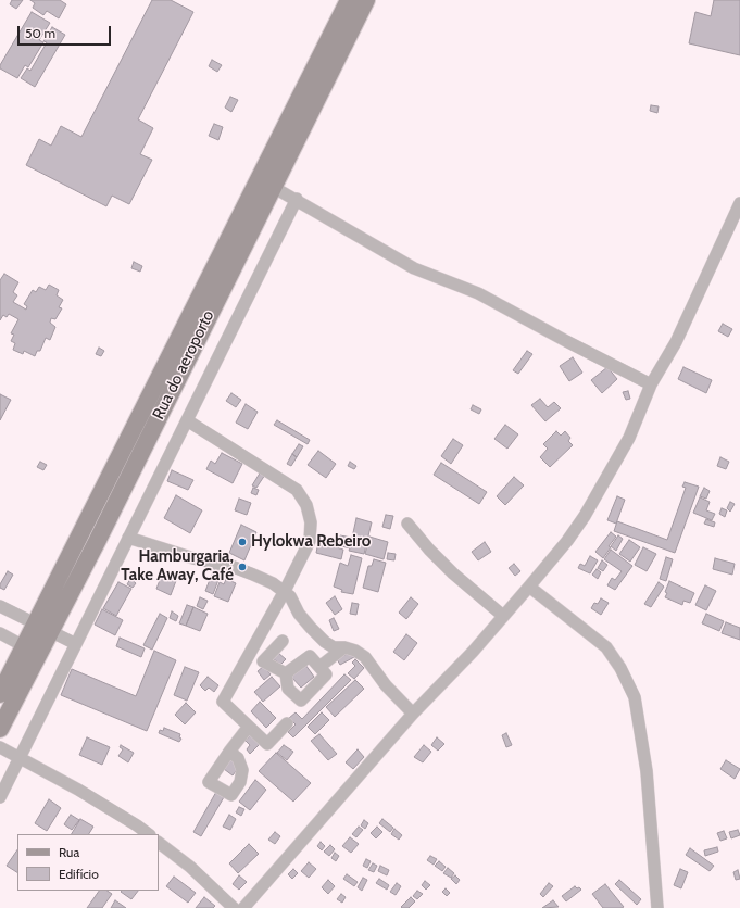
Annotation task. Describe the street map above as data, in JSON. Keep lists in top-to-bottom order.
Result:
{
  "streets": {
    "main road": ["Rua do aeroporto"]
  },
  "places": ["Hylokwa Rebeiro", "Hamburgaria, Take Away, Café"],
  "legend": ["Rua", "Edifício"],
  "scale_bar": "50 m"
}
